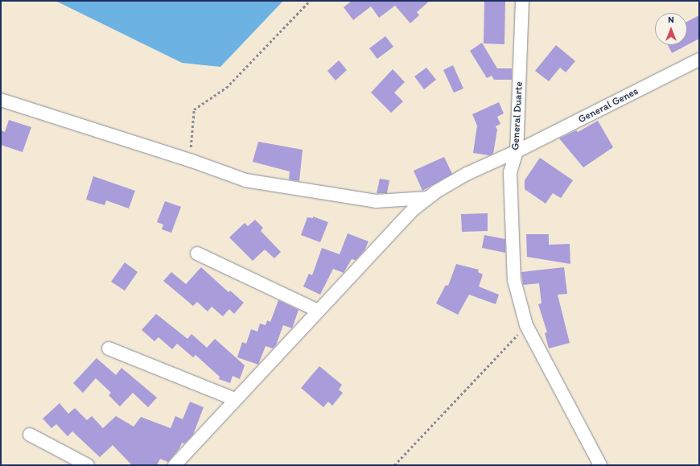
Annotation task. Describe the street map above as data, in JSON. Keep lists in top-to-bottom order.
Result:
{
  "streets": {
    "street": ["General Genes", "General Duarte"]
  },
  "crossings": [
    ["General Genes", "General Duarte"]
  ],
  "north": "top"
}
